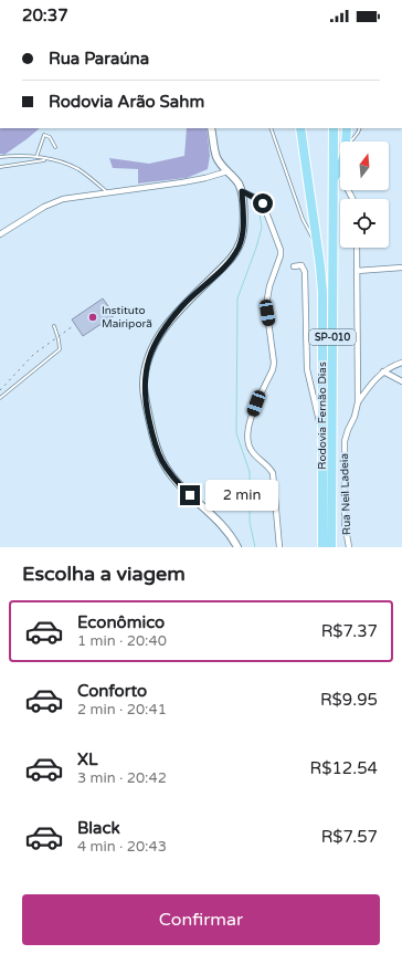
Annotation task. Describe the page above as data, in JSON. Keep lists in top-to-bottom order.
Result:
{
  "streets": {
    "highway": ["SP-010", "Rodovia Fernão Dias"],
    "street": ["Rua Neil Ladeia"]
  },
  "places": ["Instituto Mairiporã"],
  "north": "top",
  "page": {
    "status": "20:37",
    "banner": ["Rua Paraúna", "Rodovia Arão Sahm"],
    "bubble": "2 min",
    "heading": "Escolha a viagem",
    "list": [
      {
        "name": "Econômico",
        "note": "1 min · 20:40",
        "value": "R$7.37"
      },
      {
        "name": "Conforto",
        "note": "2 min · 20:41",
        "value": "R$9.95"
      },
      {
        "name": "XL",
        "note": "3 min · 20:42",
        "value": "R$12.54"
      },
      {
        "name": "Black",
        "note": "4 min · 20:43",
        "value": "R$7.57"
      }
    ],
    "buttons": "Confirmar"
  }
}
